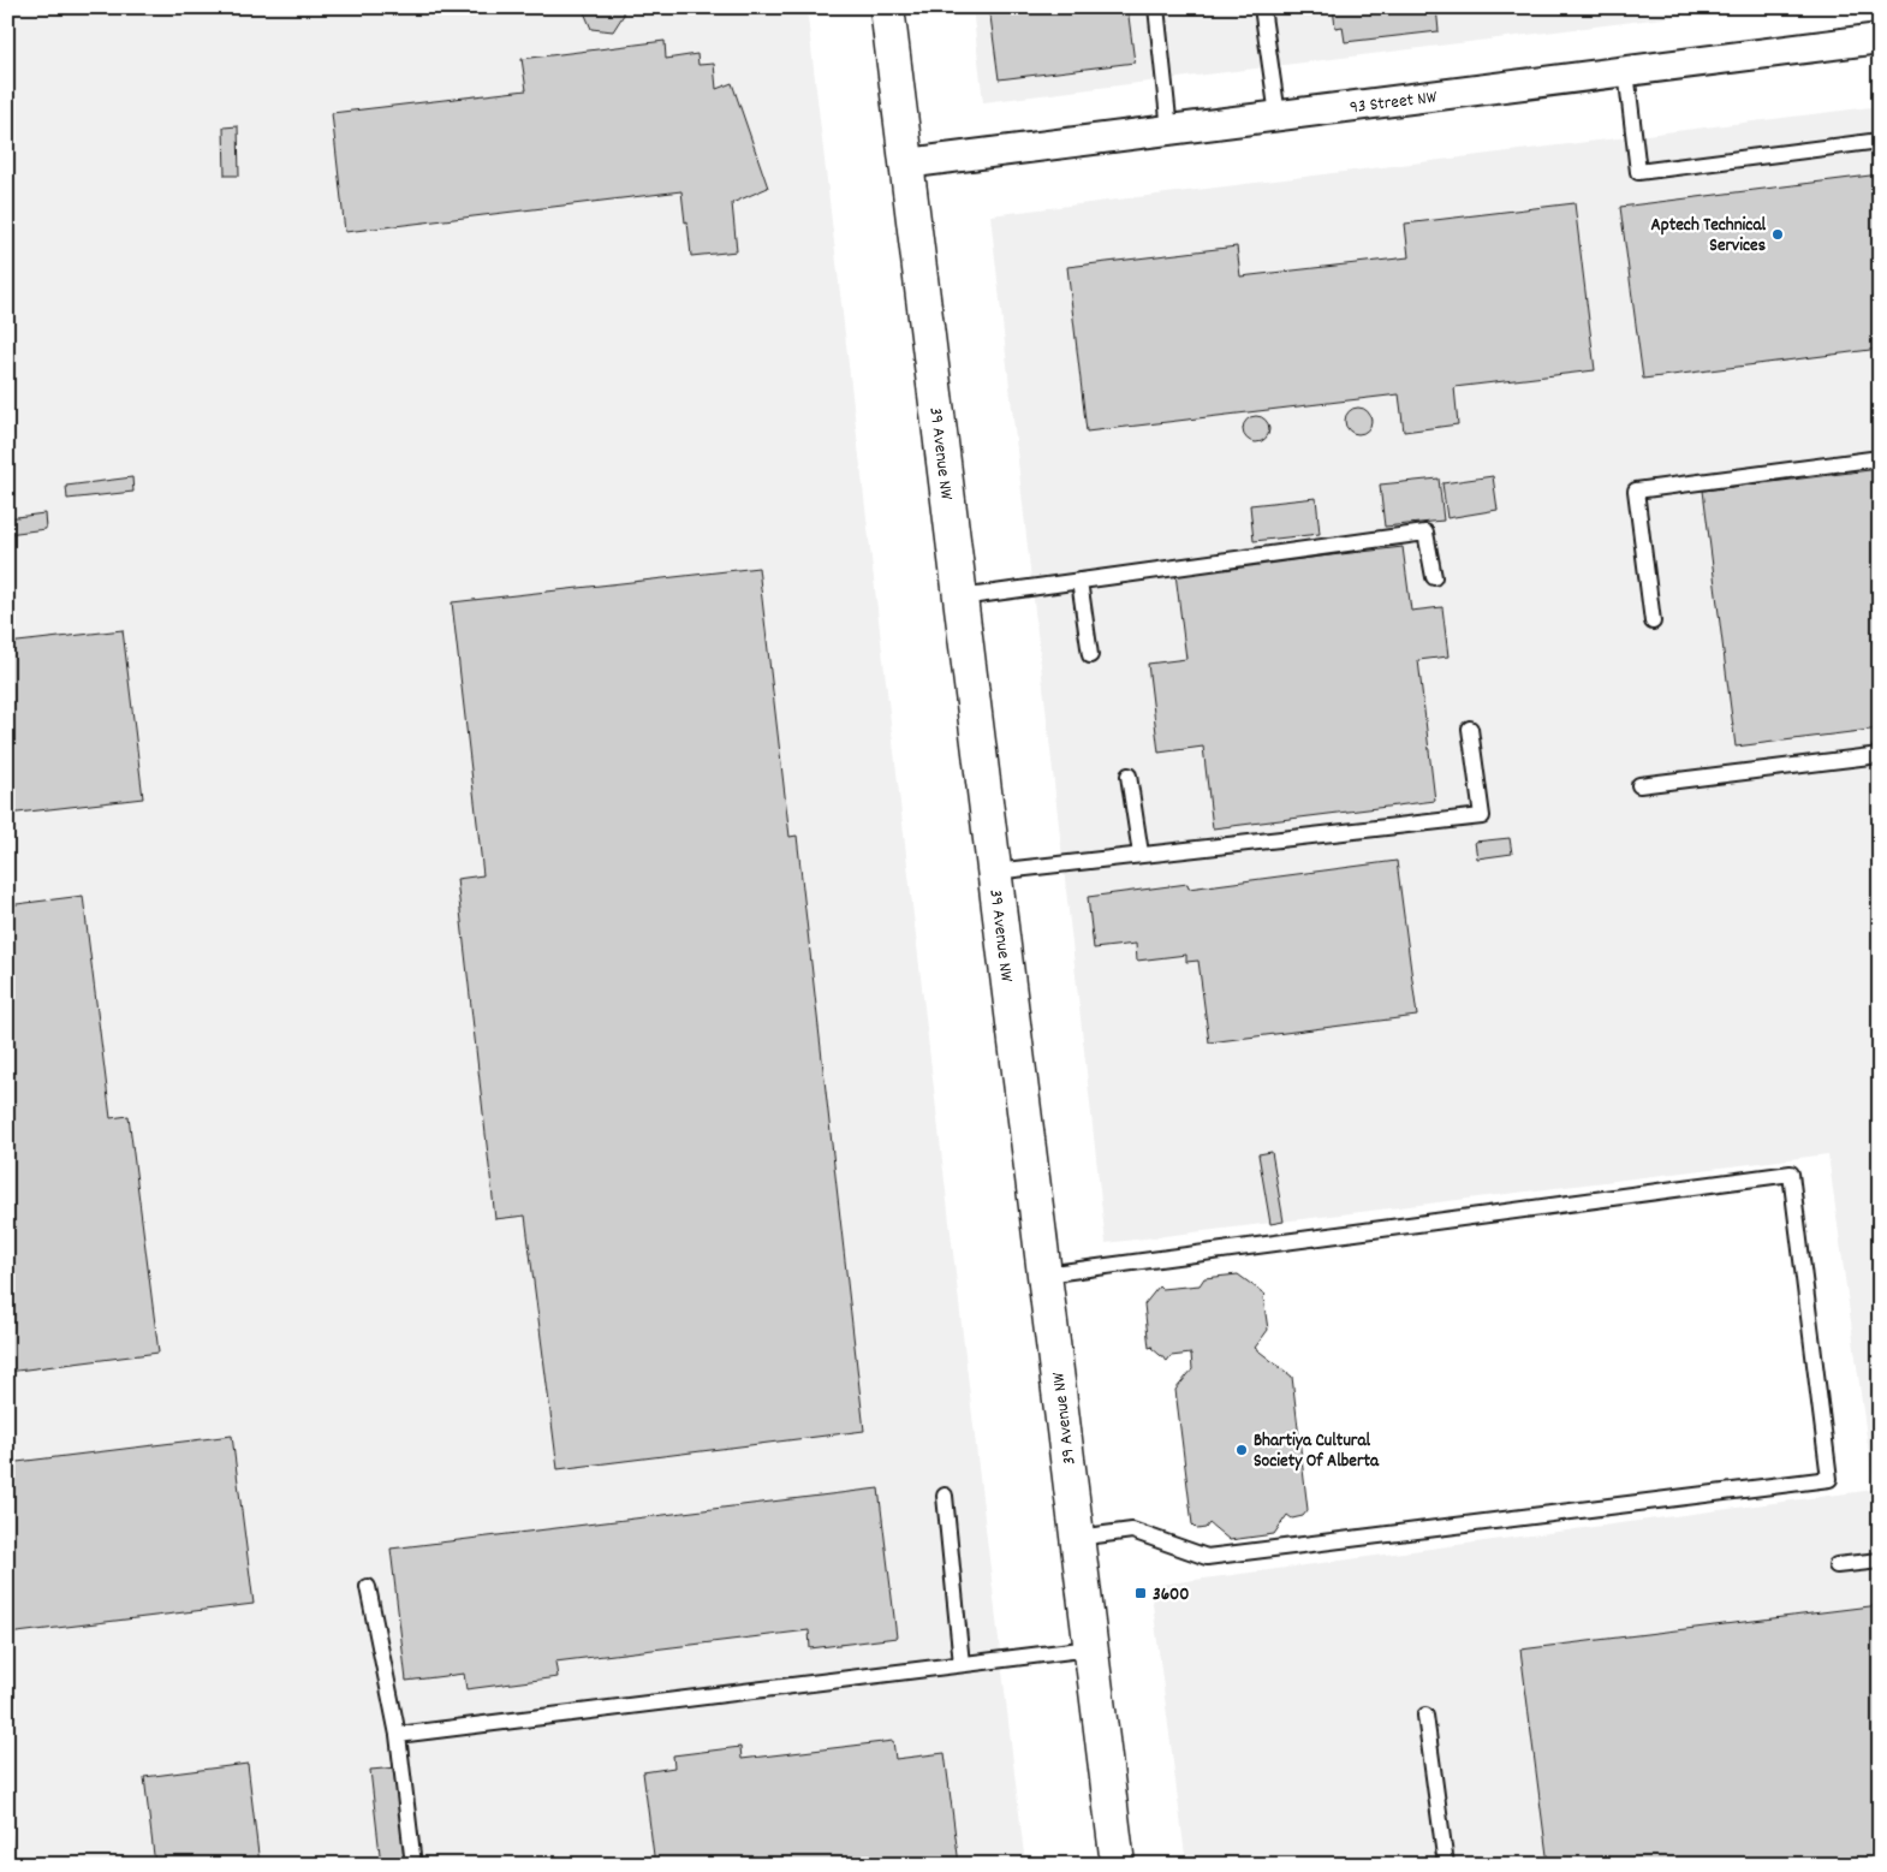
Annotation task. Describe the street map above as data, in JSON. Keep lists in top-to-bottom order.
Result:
{
  "streets": {
    "street": ["93 Street NW", "39 Avenue NW"]
  },
  "crossings": [
    ["93 Street NW", "39 Avenue NW"]
  ],
  "places": {
    "other": ["Aptech Technical Services", "Bhartiya Cultural Society Of Alberta"],
    "transit": ["3600"]
  }
}
